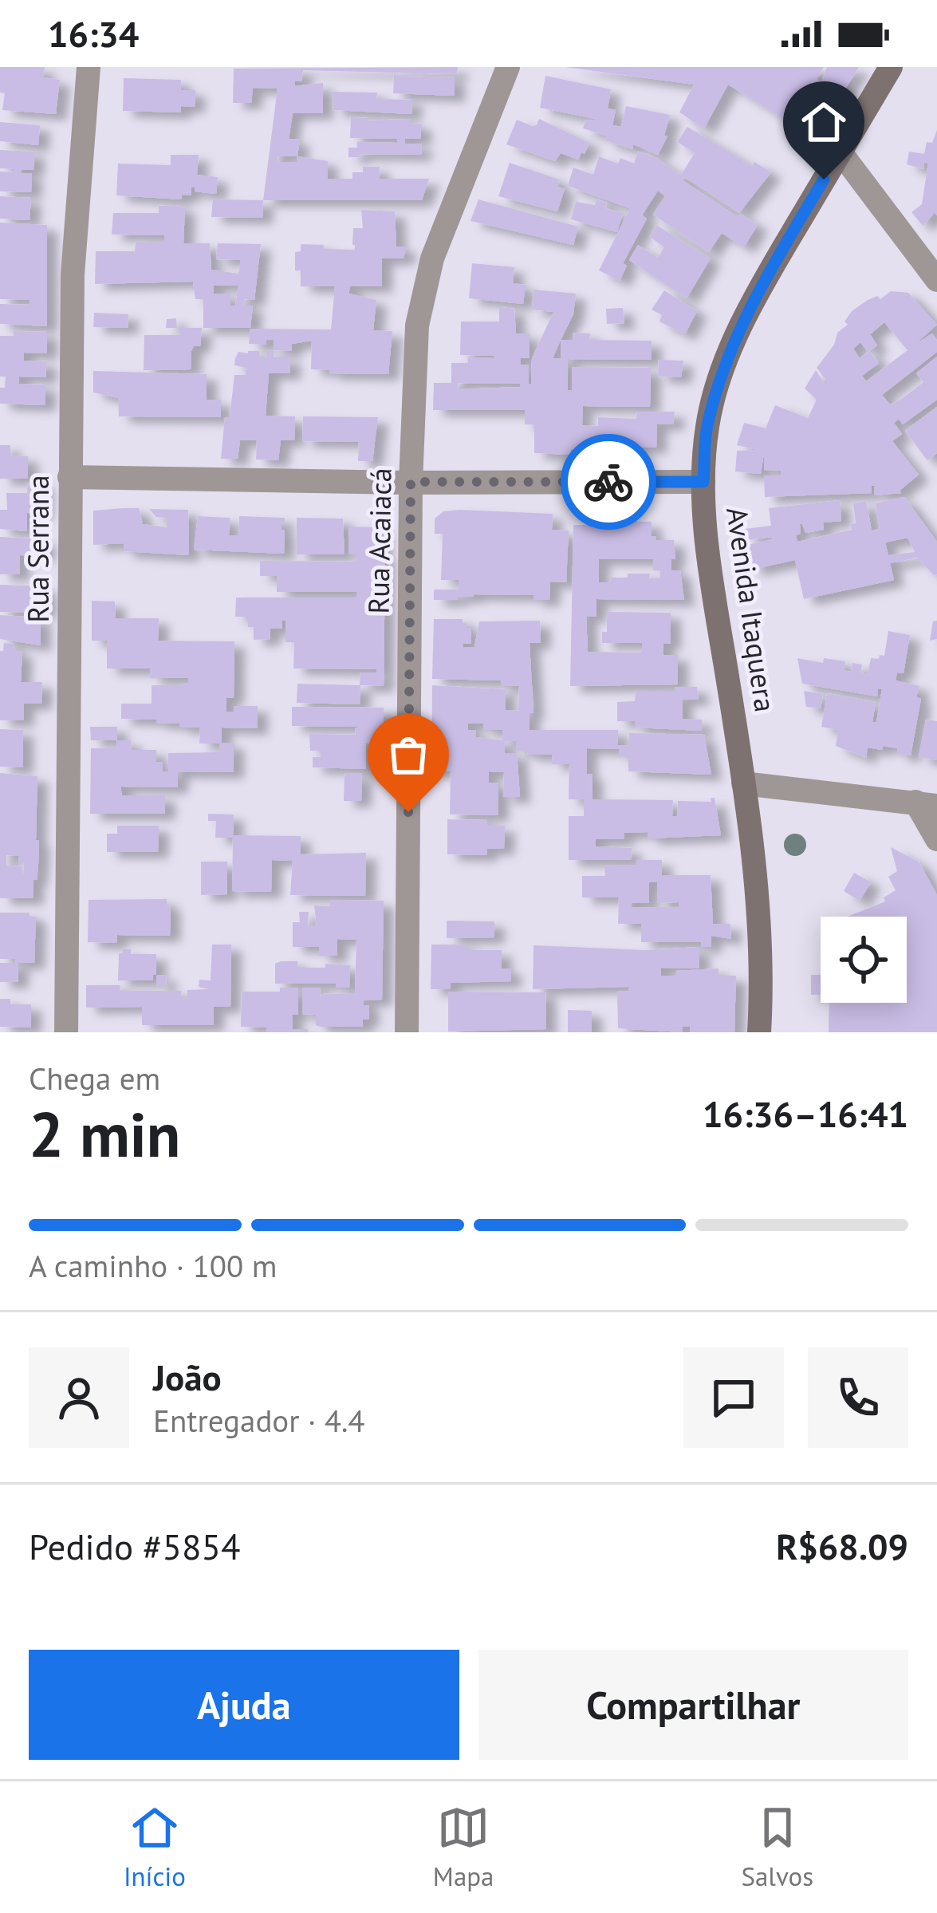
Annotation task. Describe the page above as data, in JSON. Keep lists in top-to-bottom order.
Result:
{
  "streets": {
    "street": ["Rua Acaiacá", "Rua Serrana", "Avenida Itaquera"]
  },
  "page": {
    "status": "16:34",
    "heading": ["2 min", "Chega em", "16:36–16:41"],
    "panel": [
      "João",
      "Entregador · 4.4",
      "Pedido #5854",
      "R$68.09"
    ],
    "bar": "A caminho · 100 m",
    "buttons": ["Ajuda", "Compartilhar"],
    "tabs": ["Início", "Mapa", "Salvos"]
  }
}
